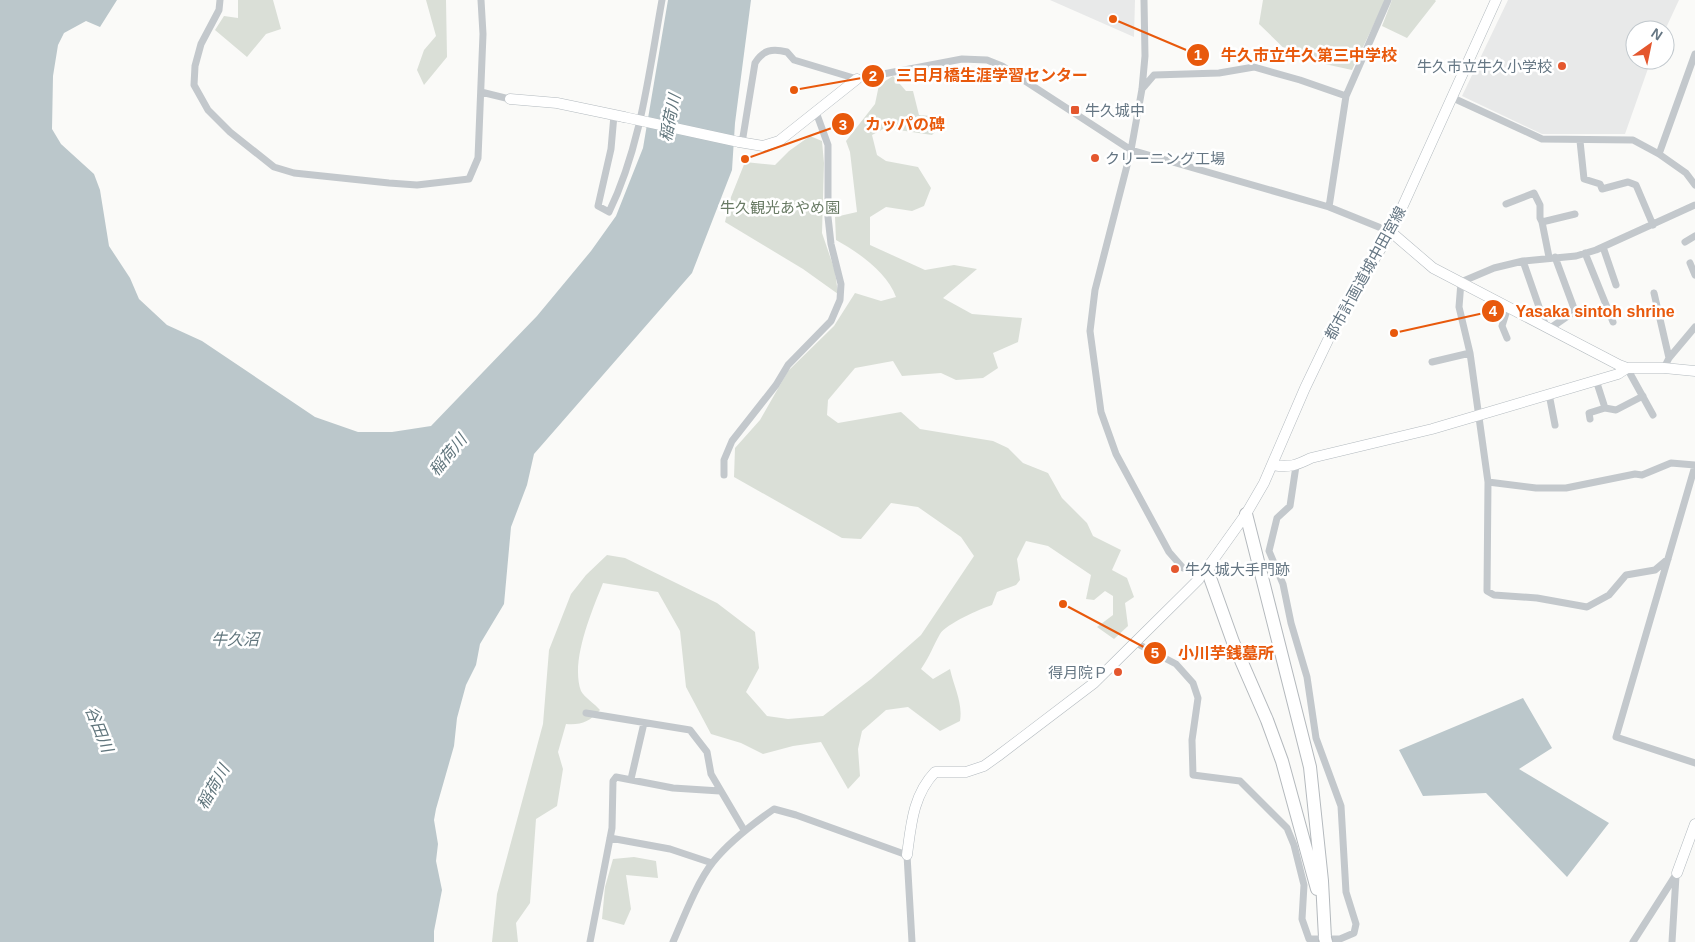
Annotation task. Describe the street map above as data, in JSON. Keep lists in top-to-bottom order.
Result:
{
  "streets": {
    "street": ["都市計画道城中田宮線"]
  },
  "water": ["稲荷川", "牛久沼", "谷田川"],
  "parks": ["牛久観光あやめ園"],
  "places": {
    "other": [
      "牛久市立牛久第三中学校",
      "牛久市立牛久小学校",
      "三日月橋生涯学習センター",
      "クリーニング工場",
      "カッパの碑",
      "Yasaka sintoh shrine",
      "牛久城大手門跡",
      "小川芋銭墓所",
      "得月院Ｐ"
    ],
    "transit": ["牛久城中"]
  },
  "north": "top right"
}
